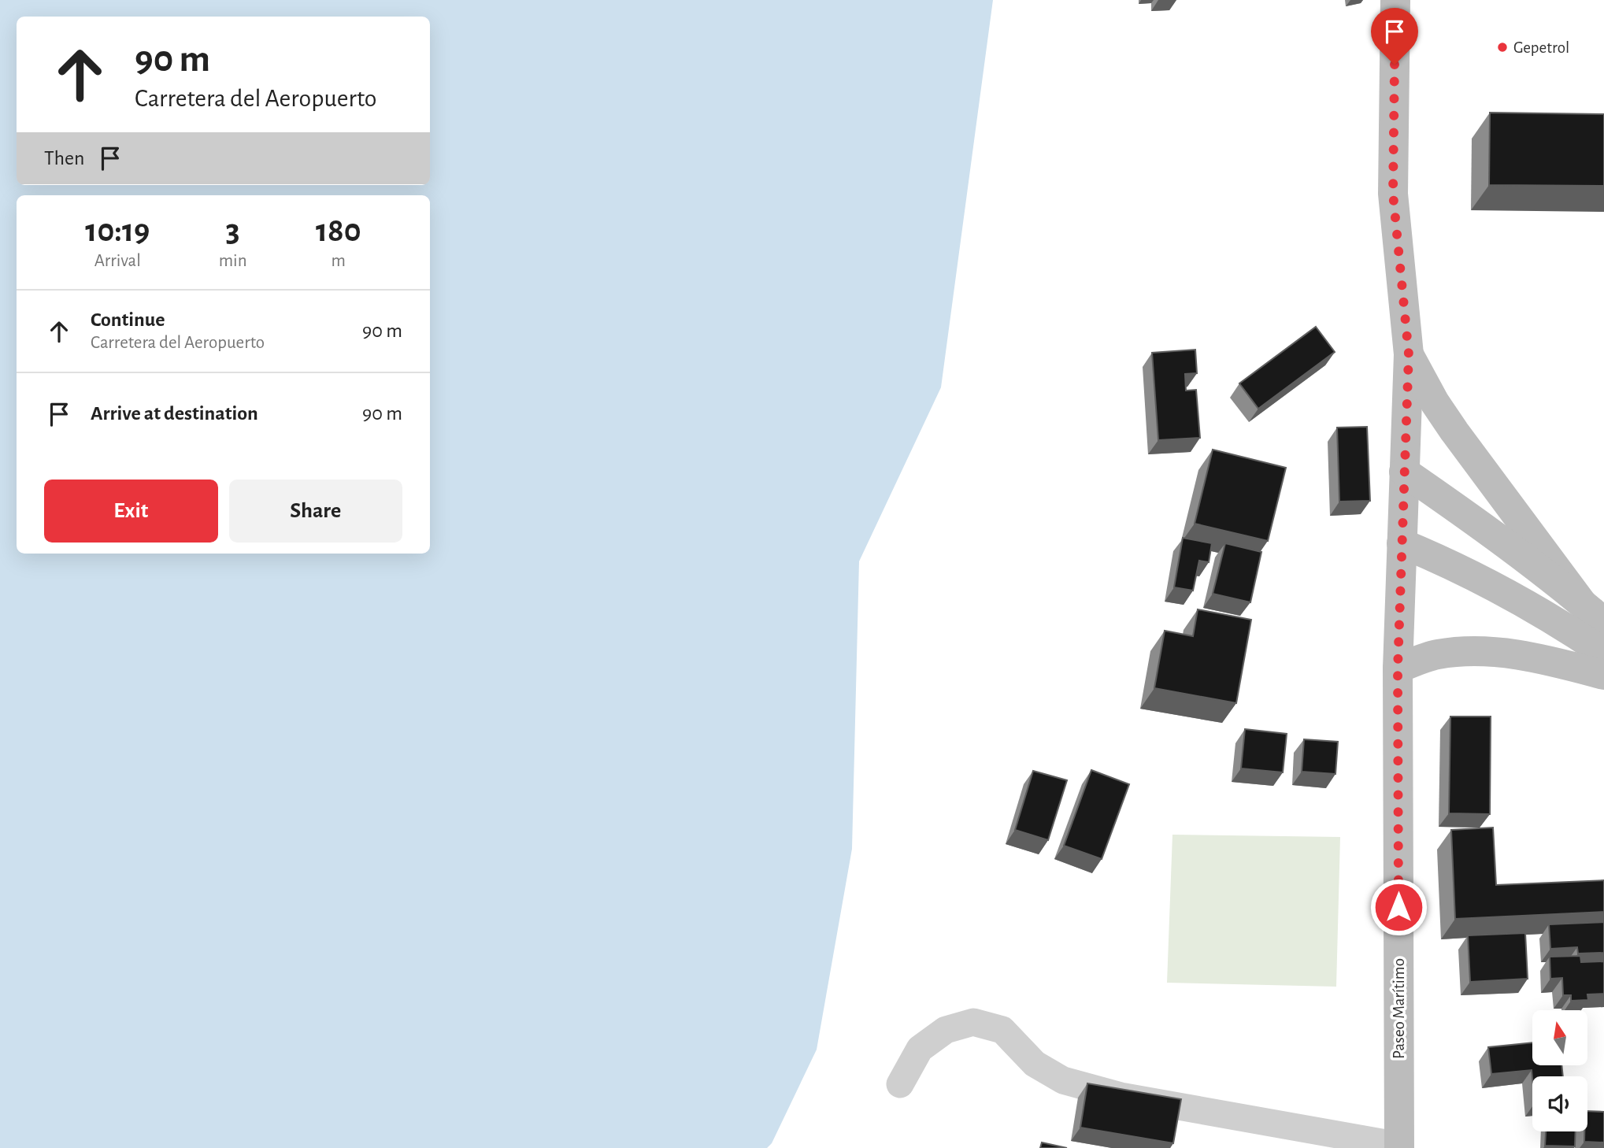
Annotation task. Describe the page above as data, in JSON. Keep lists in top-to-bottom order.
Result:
{
  "streets": {
    "main road": ["Paseo Marítimo"]
  },
  "places": ["Gepetrol"],
  "north": "top",
  "page": {
    "turn": ["90 m", "Carretera del Aeropuerto"],
    "then": "Then",
    "eta": [
      "10:19",
      "Arrival",
      "3",
      "min",
      "180",
      "m"
    ],
    "list": [
      {
        "name": "Continue",
        "note": "Carretera del Aeropuerto",
        "value": "90 m"
      },
      {
        "name": "Arrive at destination",
        "value": "90 m"
      }
    ],
    "buttons": ["Exit", "Share"]
  }
}
